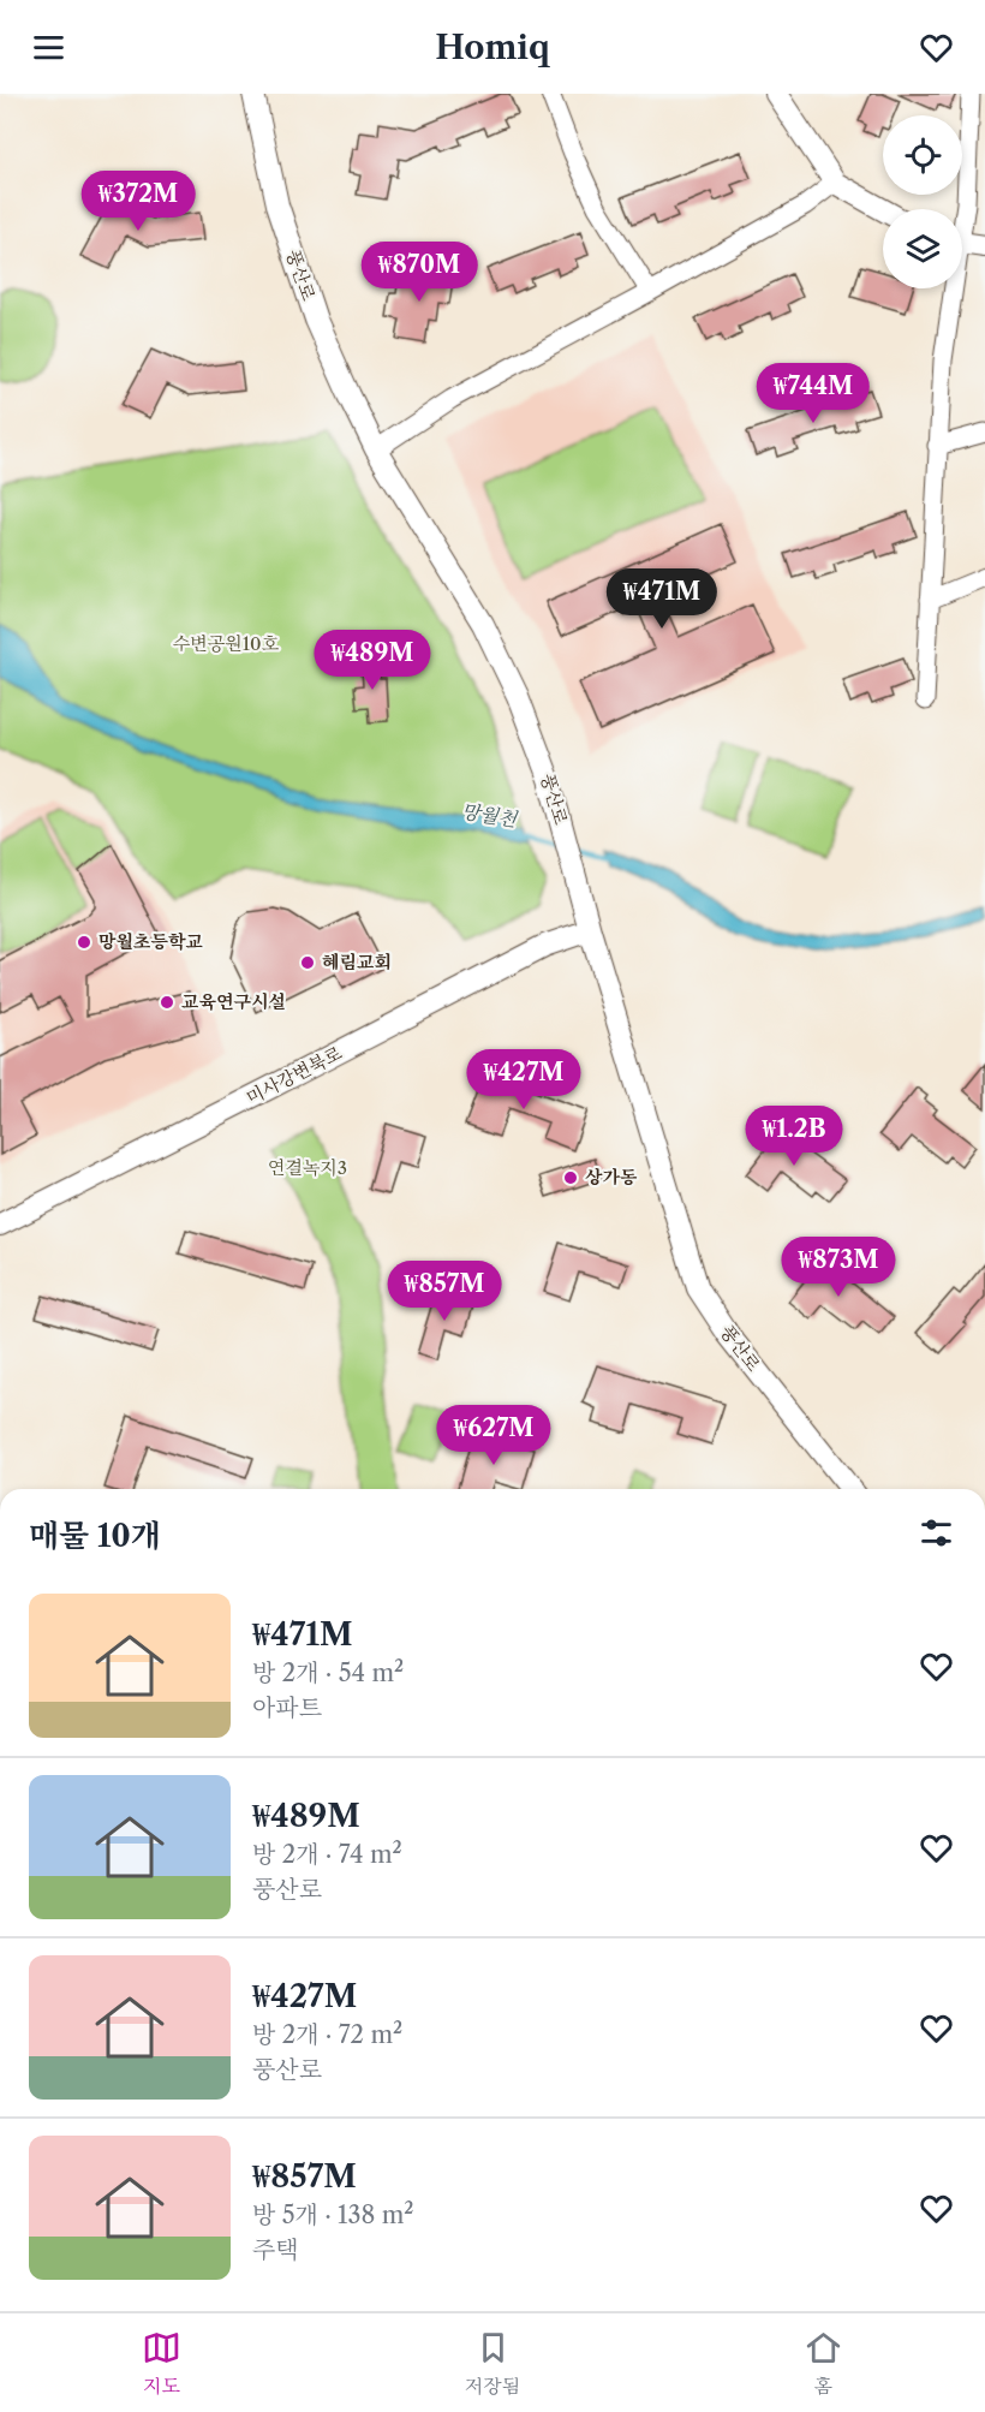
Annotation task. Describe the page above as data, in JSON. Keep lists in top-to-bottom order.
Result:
{
  "streets": {
    "street": ["풍산로", "미사강변북로"]
  },
  "crossings": [
    ["풍산로", "미사강변북로"]
  ],
  "water": ["망월천"],
  "parks": ["수변공원10호", "연결녹지3"],
  "places": [
    "망월초등학교",
    "혜림교회",
    "교육연구시설",
    "상가동"
  ],
  "page": {
    "header": "Homiq",
    "price": [
      "₩372M",
      "₩870M",
      "₩744M",
      "₩471M",
      "₩489M",
      "₩427M",
      "₩1.2B",
      "₩873M",
      "₩857M",
      "₩627M"
    ],
    "heading": "매물 10개",
    "list": [
      {
        "name": "₩471M",
        "note": "방 2개 · 54 m² · 아파트"
      },
      {
        "name": "₩489M",
        "note": "방 2개 · 74 m² · 풍산로"
      },
      {
        "name": "₩427M",
        "note": "방 2개 · 72 m² · 풍산로"
      },
      {
        "name": "₩857M",
        "note": "방 5개 · 138 m² · 주택"
      }
    ],
    "tabs": ["지도", "저장됨", "홈"]
  }
}
